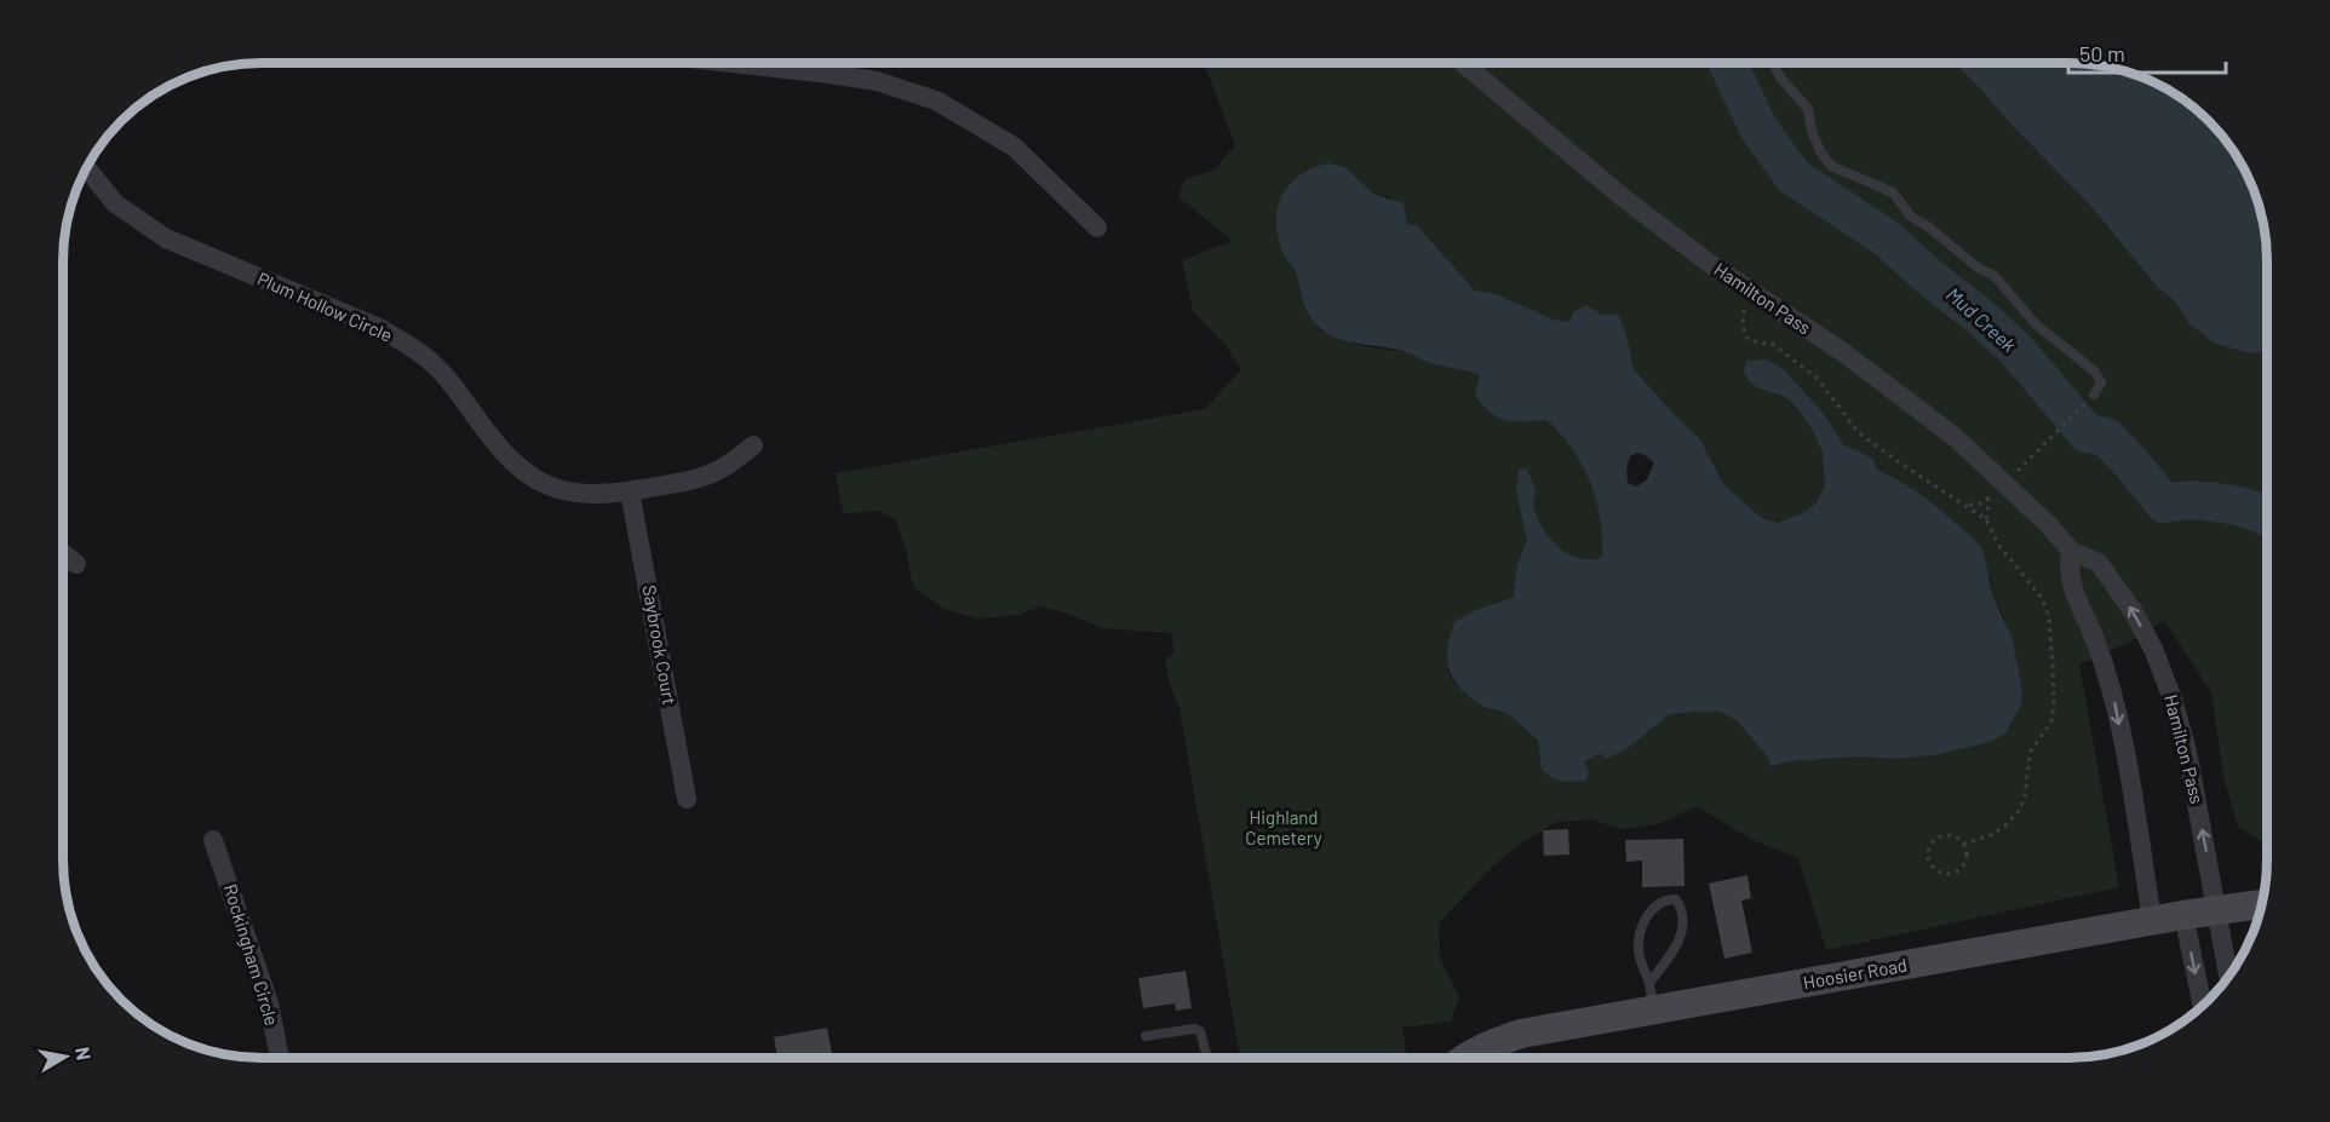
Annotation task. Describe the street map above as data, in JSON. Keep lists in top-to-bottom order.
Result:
{
  "streets": {
    "street": [
      "Hamilton Pass",
      "Plum Hollow Circle",
      "Saybrook Court",
      "Rockingham Circle",
      "Hoosier Road"
    ]
  },
  "crossings": [
    ["Hamilton Pass", "Hoosier Road"],
    ["Plum Hollow Circle", "Saybrook Court"]
  ],
  "water": ["Mud Creek"],
  "parks": ["Highland Cemetery"],
  "scale_bar": "50 m",
  "north": "right"
}
